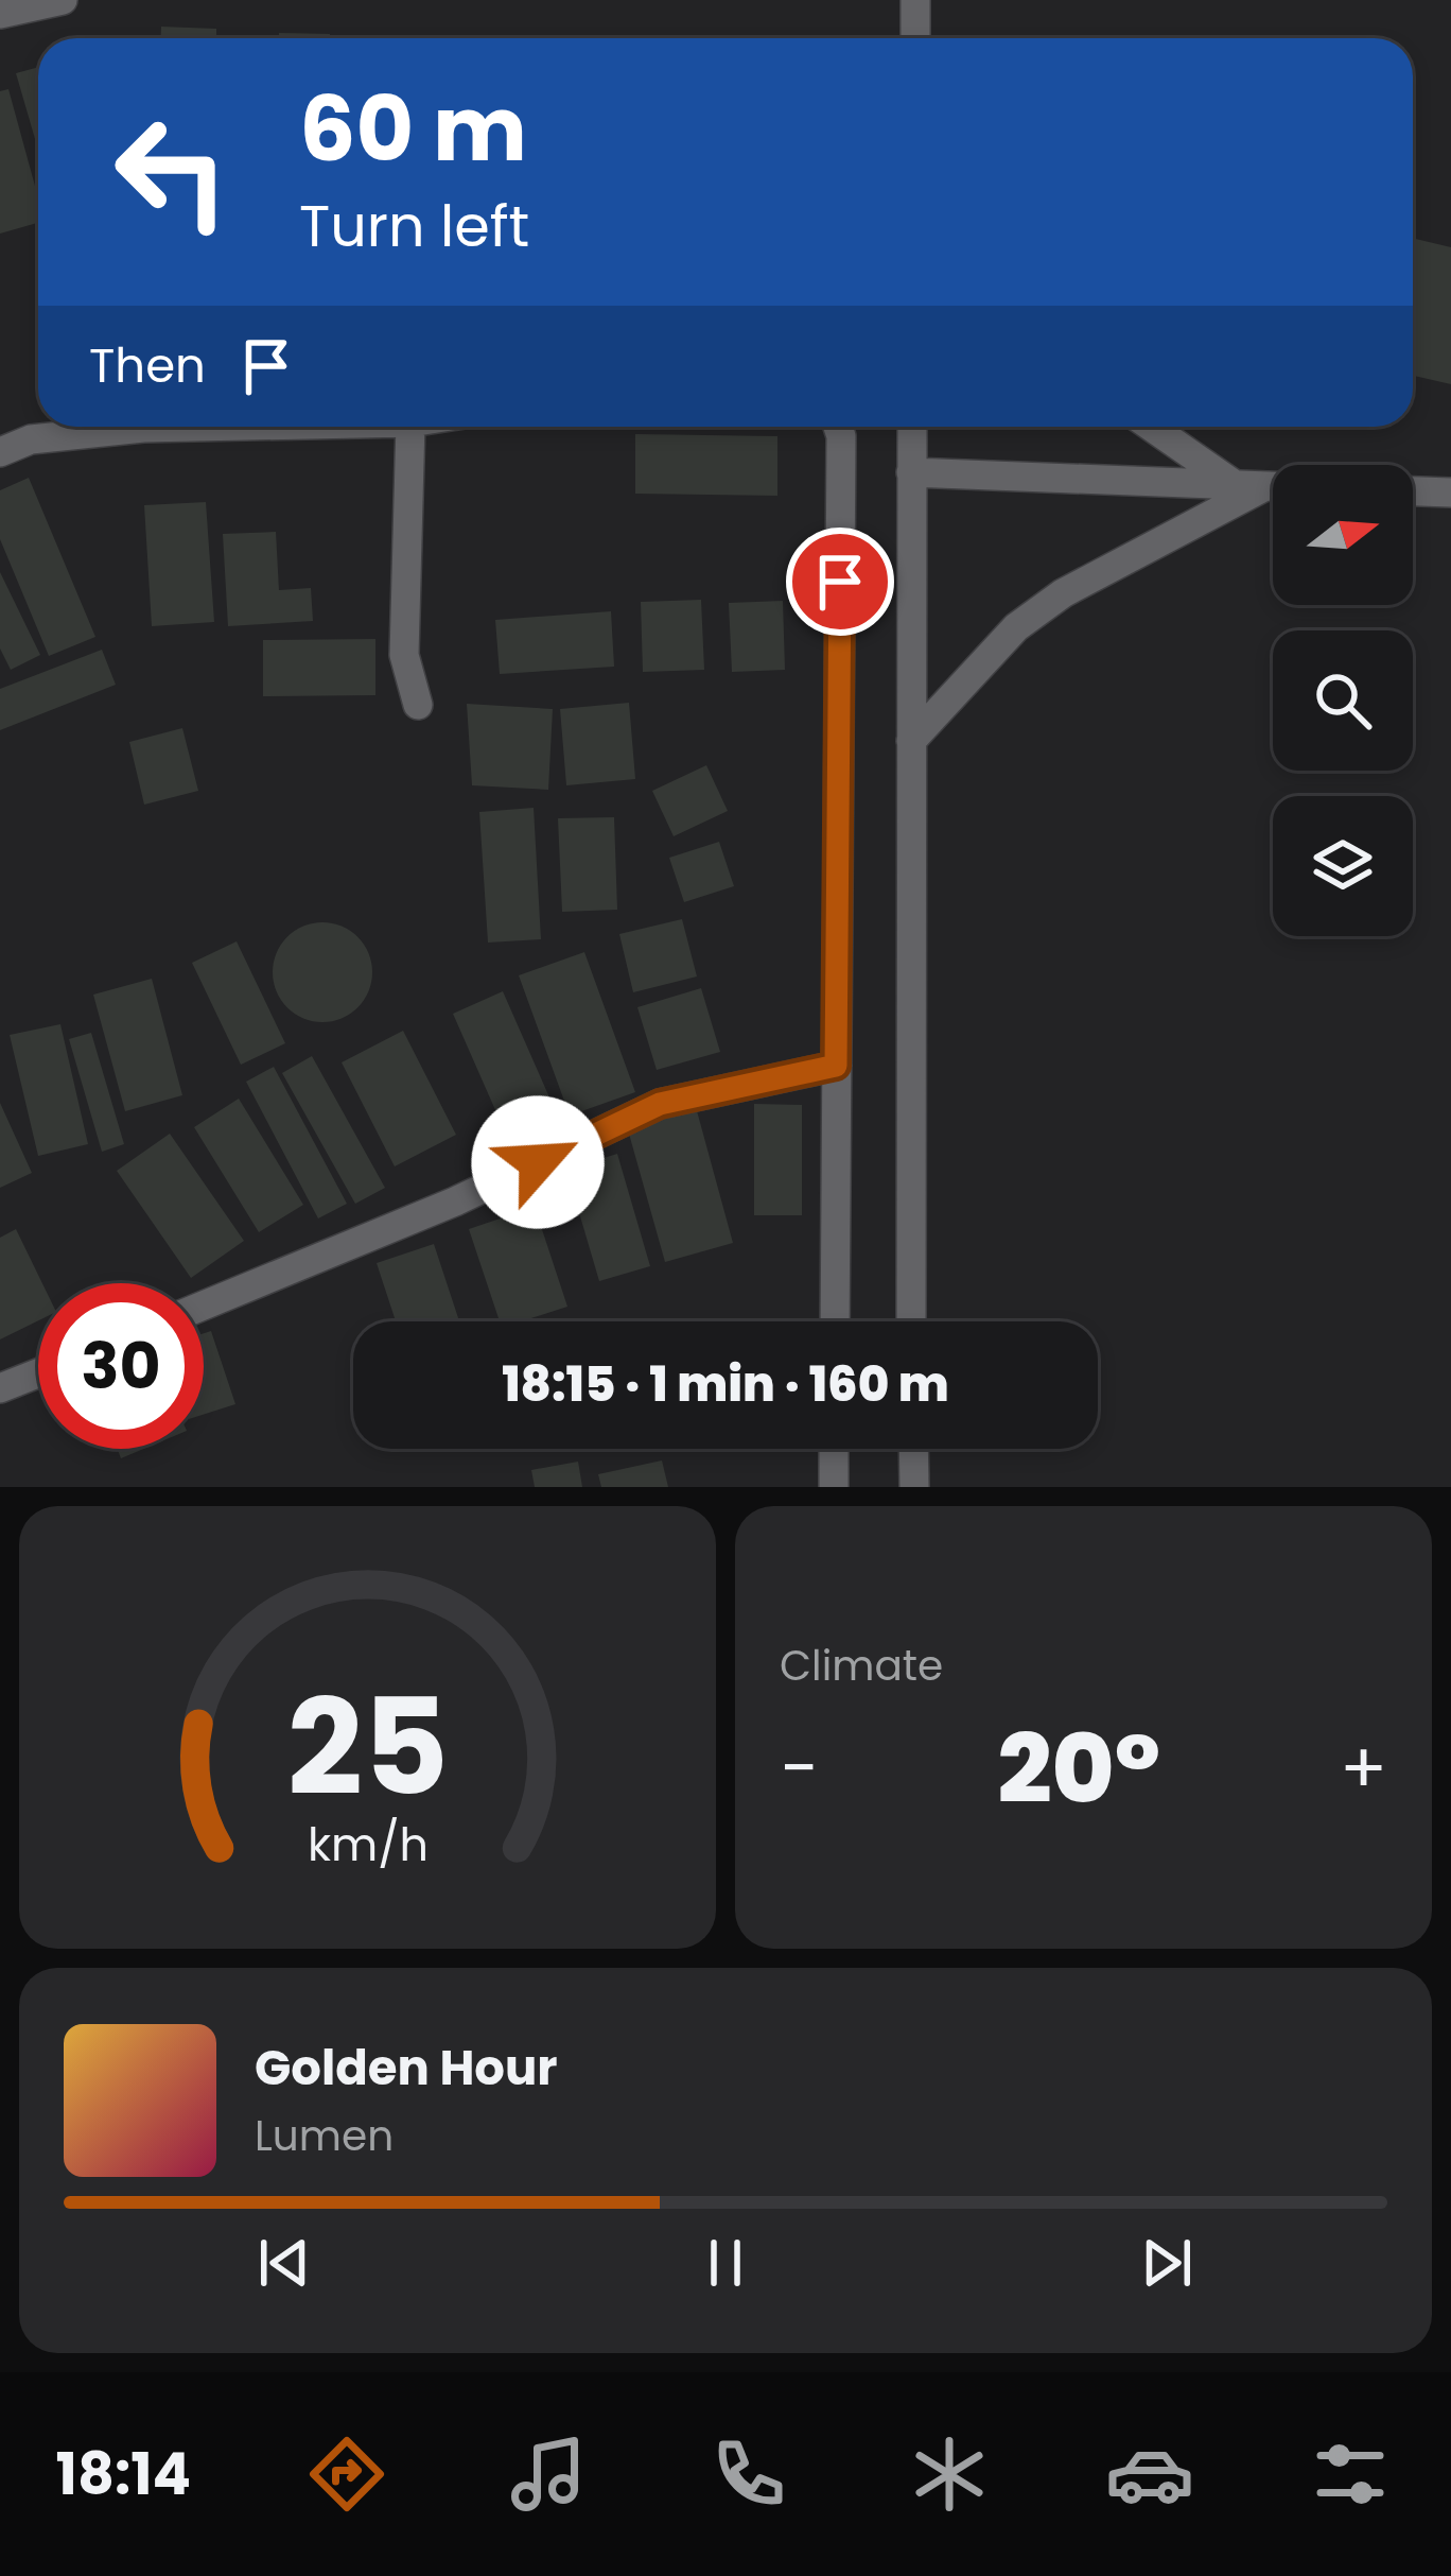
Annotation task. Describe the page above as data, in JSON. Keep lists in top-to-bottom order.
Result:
{
  "north": "right",
  "page": {
    "turn": ["60 m", "Turn left"],
    "then": "Then",
    "limit": "30",
    "trip": "18:15 · 1 min · 160 m",
    "tile": "Climate",
    "heat": ["−", "20°", "+"],
    "song": ["Golden Hour", "Lumen"],
    "tabs": "18:14",
    "gauge": ["25", "km/h"]
  }
}
